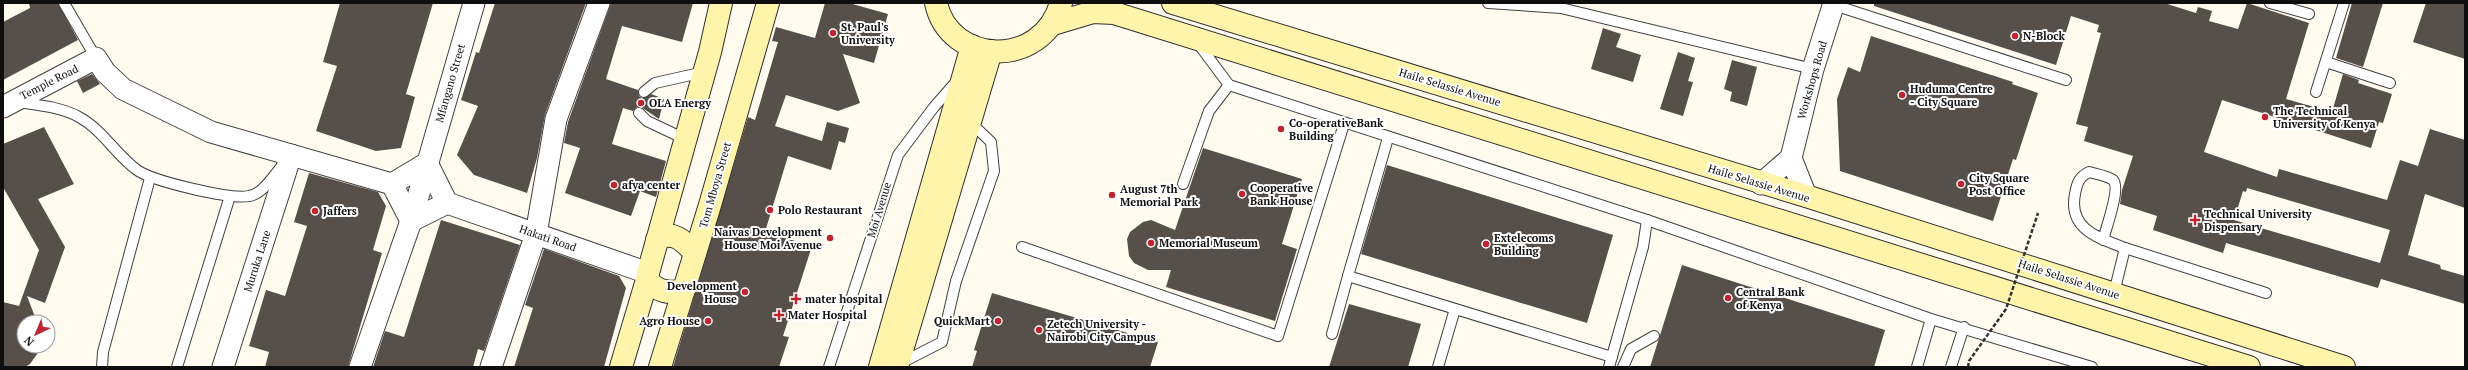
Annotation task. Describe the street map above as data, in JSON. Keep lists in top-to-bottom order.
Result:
{
  "streets": {
    "main road": ["Haile Selassie Avenue", "Tom Mboya Street", "Moi Avenue"],
    "street": [
      "Workshops Road",
      "Temple Road",
      "Mfangano Street",
      "Hakati Road",
      "Muruka Lane"
    ]
  },
  "crossings": [
    ["Tom Mboya Street", "Hakati Road"]
  ],
  "places": {
    "other": [
      "St. Paul's University",
      "N-Block",
      "Huduma Centre - City Square",
      "OLA Energy",
      "The Technical University of Kenya",
      "Co-operativeBank Building",
      "City Square Post Office",
      "afya center",
      "Cooperative Bank House",
      "August 7th Memorial Park",
      "Polo Restaurant",
      "Jaffers",
      "Naivas Development House Moi Avenue",
      "Memorial Museum",
      "Extelecoms Building",
      "Development House",
      "Central Bank of Kenya",
      "Agro House",
      "QuickMart",
      "Zetech University - Nairobi City Campus"
    ],
    "health": ["Technical University Dispensary", "mater hospital", "Mater Hospital"]
  },
  "north": "bottom left"
}
